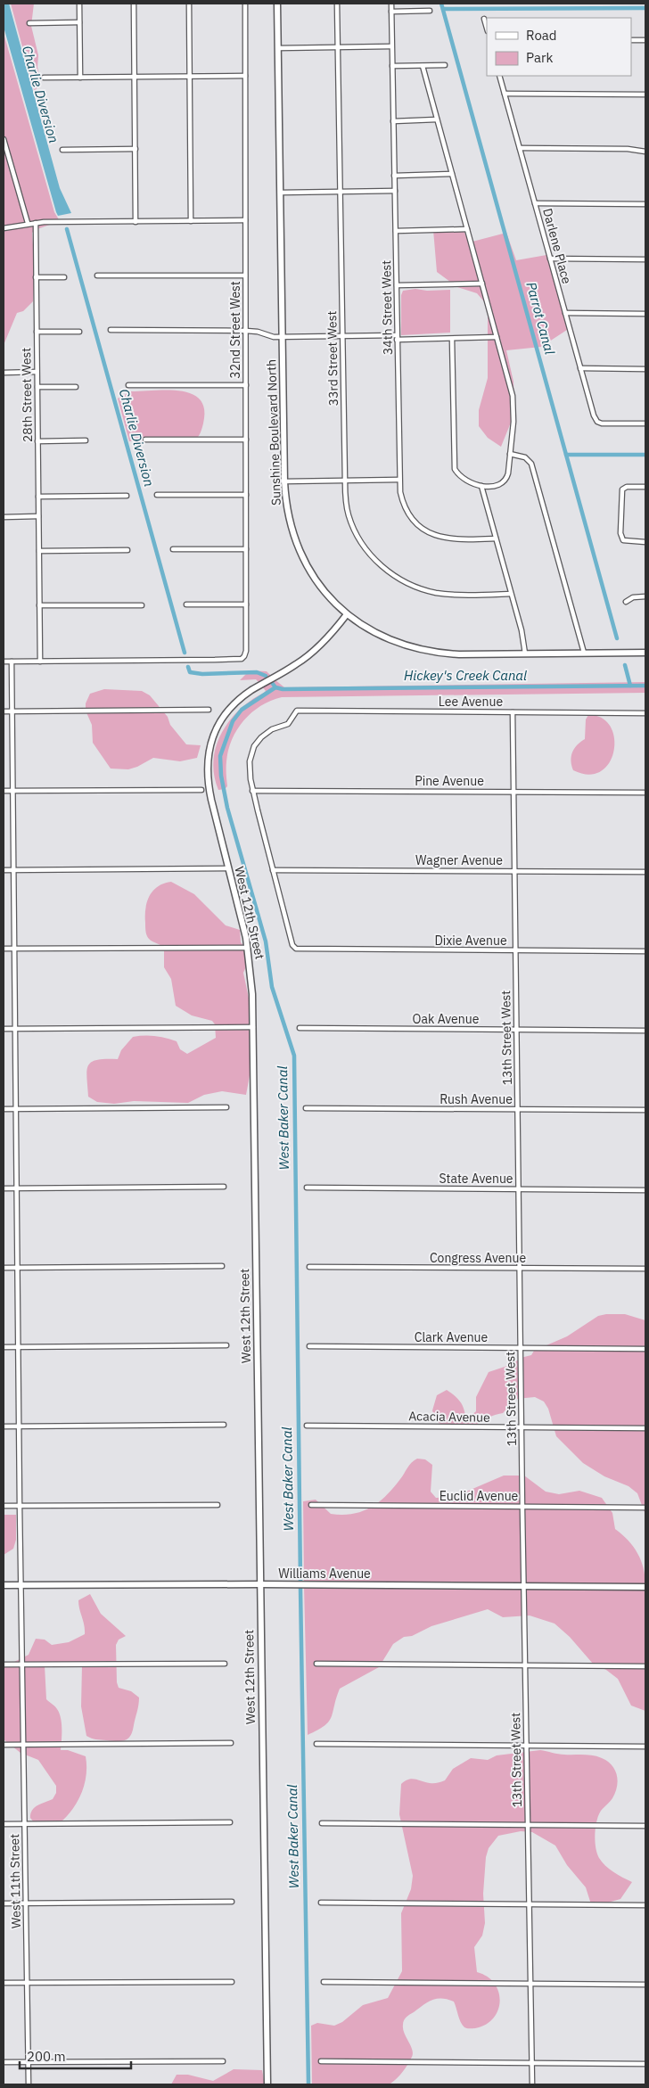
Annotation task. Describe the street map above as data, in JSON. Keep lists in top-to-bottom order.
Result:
{
  "streets": {
    "street": [
      "Darlene Place",
      "34th Street West",
      "32nd Street West",
      "33rd Street West",
      "28th Street West",
      "Sunshine Boulevard North",
      "Lee Avenue",
      "Pine Avenue",
      "Wagner Avenue",
      "West 12th Street",
      "Dixie Avenue",
      "Oak Avenue",
      "13th Street West",
      "Rush Avenue",
      "State Avenue",
      "Congress Avenue",
      "Clark Avenue",
      "Acacia Avenue",
      "Euclid Avenue",
      "Williams Avenue",
      "West 11th Street"
    ]
  },
  "crossings": [
    ["32nd Street West", "28th Street West"],
    ["Sunshine Boulevard North", "West 12th Street"],
    ["Lee Avenue", "Pine Avenue"],
    ["Lee Avenue", "13th Street West"],
    ["Pine Avenue", "13th Street West"],
    ["Wagner Avenue", "Dixie Avenue"],
    ["Wagner Avenue", "13th Street West"],
    ["West 12th Street", "Williams Avenue"],
    ["Dixie Avenue", "13th Street West"],
    ["Oak Avenue", "13th Street West"],
    ["13th Street West", "Rush Avenue"],
    ["13th Street West", "State Avenue"],
    ["13th Street West", "Congress Avenue"],
    ["13th Street West", "Clark Avenue"],
    ["13th Street West", "Acacia Avenue"],
    ["13th Street West", "Euclid Avenue"],
    ["13th Street West", "Williams Avenue"],
    ["Williams Avenue", "West 11th Street"]
  ],
  "water": [
    "Charlie Diversion",
    "Parrot Canal",
    "Hickey's Creek Canal",
    "West Baker Canal"
  ],
  "legend": ["Road", "Park"],
  "scale_bar": "200 m"
}
